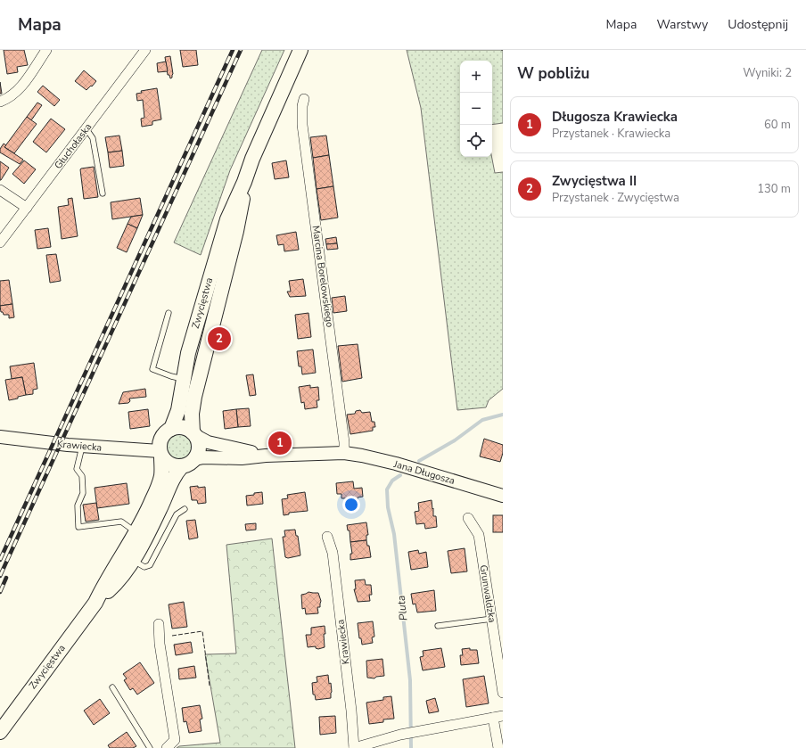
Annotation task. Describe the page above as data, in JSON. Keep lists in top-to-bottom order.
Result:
{
  "streets": {
    "main road": ["Zwycięstwa"],
    "street": [
      "Głuchołaska",
      "Marcina Borelowskiego",
      "Krawiecka",
      "Jana Długosza",
      "Grunwaldzka"
    ]
  },
  "crossings": [
    ["Marcina Borelowskiego", "Jana Długosza"],
    ["Zwycięstwa", "Krawiecka"]
  ],
  "water": ["Pluta"],
  "page": {
    "header": "Mapa",
    "nav": ["Mapa", "Warstwy", "Udostępnij"],
    "heading": ["W pobliżu", "Wyniki: 2"],
    "map_buttons": ["+", "−"],
    "list": [
      {
        "mark": "1",
        "name": "Długosza Krawiecka",
        "note": "Przystanek · Krawiecka",
        "value": "60 m"
      },
      {
        "mark": "2",
        "name": "Zwycięstwa II",
        "note": "Przystanek · Zwycięstwa",
        "value": "130 m"
      }
    ],
    "pins": ["2", "1"]
  }
}
